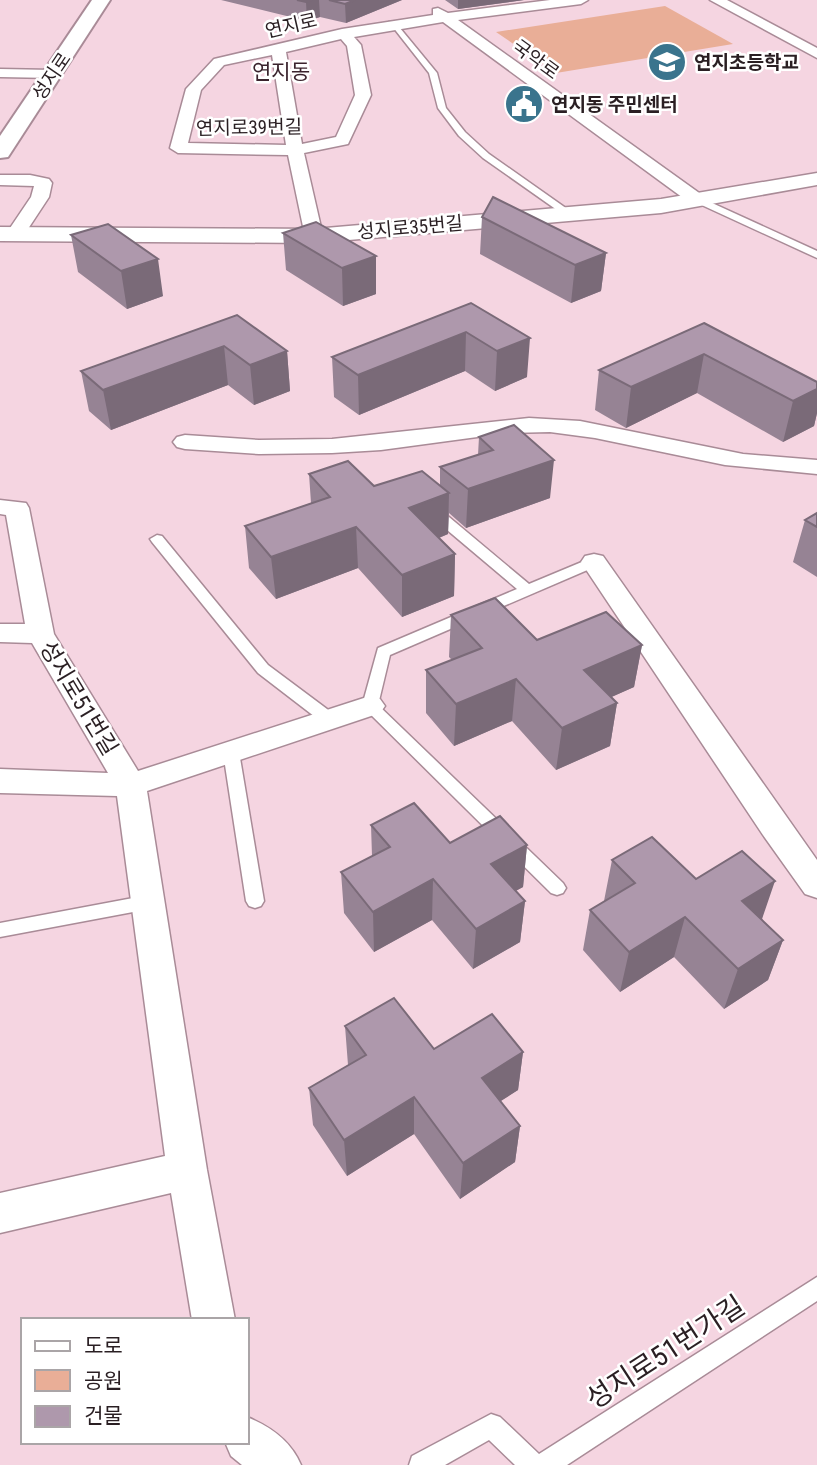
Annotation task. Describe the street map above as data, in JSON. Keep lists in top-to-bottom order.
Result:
{
  "streets": {
    "main road": ["성지로"],
    "street": [
      "연지로",
      "국악로",
      "연지로39번길",
      "성지로35번길",
      "성지로51번길"
    ],
    "lane": ["성지로51번가길"]
  },
  "crossings": [
    ["연지로", "국악로"],
    ["연지로", "연지로39번길"],
    ["국악로", "성지로35번길"]
  ],
  "districts": ["연지동"],
  "places": {
    "school or university": ["연지초등학교"],
    "public building": ["연지동 주민센터"]
  },
  "legend": ["도로", "공원", "건물"]
}
